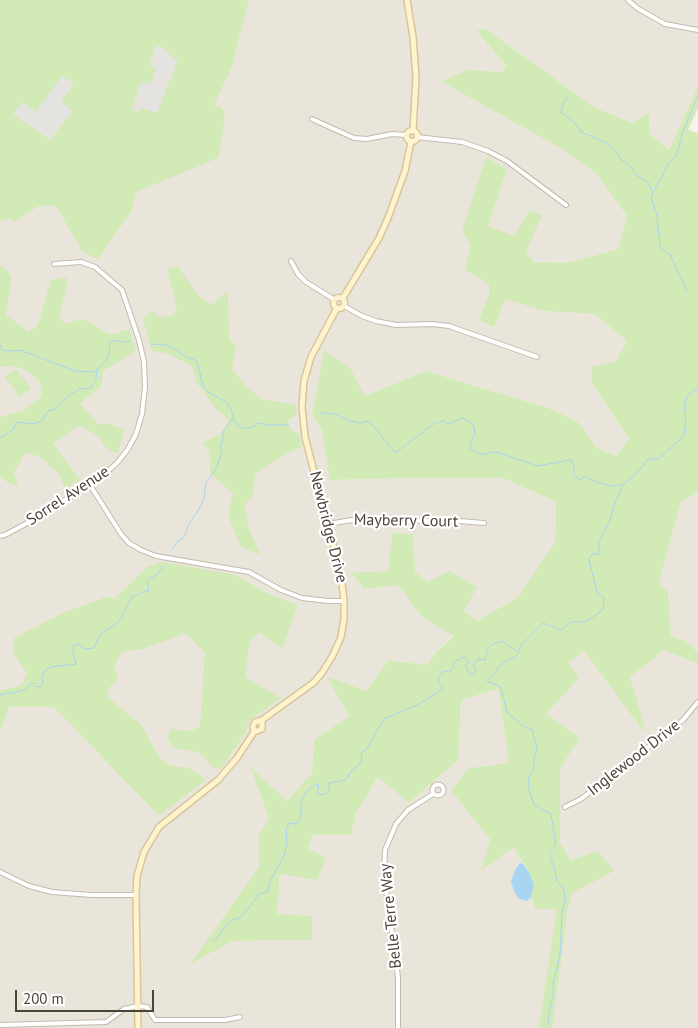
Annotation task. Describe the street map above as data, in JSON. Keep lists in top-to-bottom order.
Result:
{
  "streets": {
    "street": [
      "Sorrel Avenue",
      "Mayberry Court",
      "Newbridge Drive",
      "Inglewood Drive",
      "Belle Terre Way"
    ]
  },
  "crossings": [
    ["Mayberry Court", "Newbridge Drive"]
  ],
  "scale_bar": "200 m"
}
